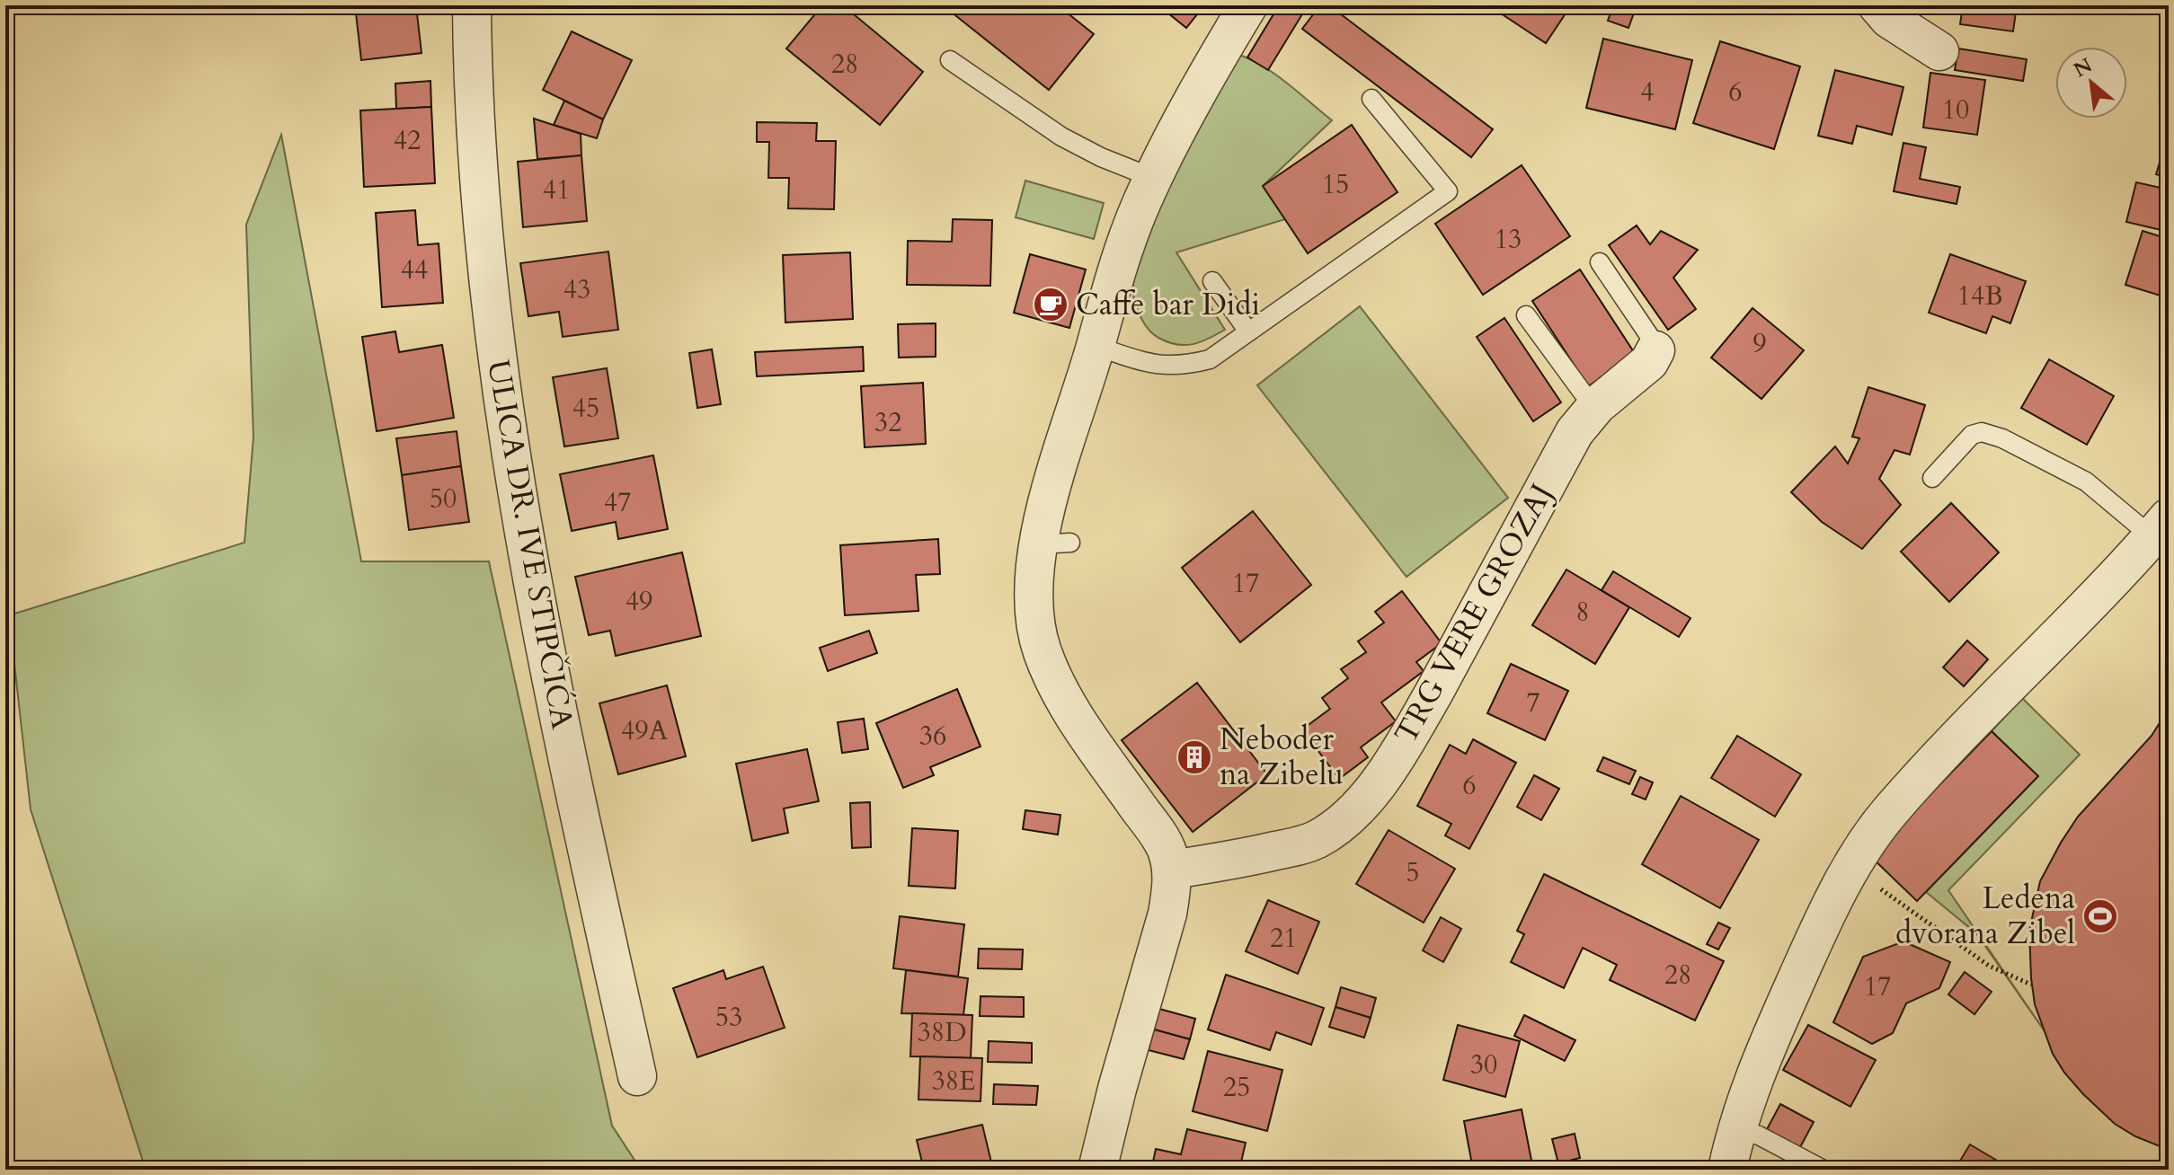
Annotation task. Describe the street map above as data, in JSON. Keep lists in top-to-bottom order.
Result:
{
  "streets": {
    "street": ["ULICA DR. IVE STIPČIĆA", "TRG VERE GROZAJ"]
  },
  "places": {
    "cafe": ["Caffe bar Didi"],
    "building": ["Neboder na Zibelu"],
    "sports": ["Ledena dvorana Zibel"]
  },
  "house_numbers": [
    "28",
    "4",
    "6",
    "10",
    "42",
    "15",
    "41",
    "13",
    "44",
    "43",
    "14B",
    "9",
    "45",
    "32",
    "50",
    "47",
    "17",
    "49",
    "8",
    "7",
    "49A",
    "36",
    "6",
    "5",
    "21",
    "28",
    "17",
    "53",
    "38D",
    "30",
    "38E",
    "25"
  ],
  "north": "top left"
}
